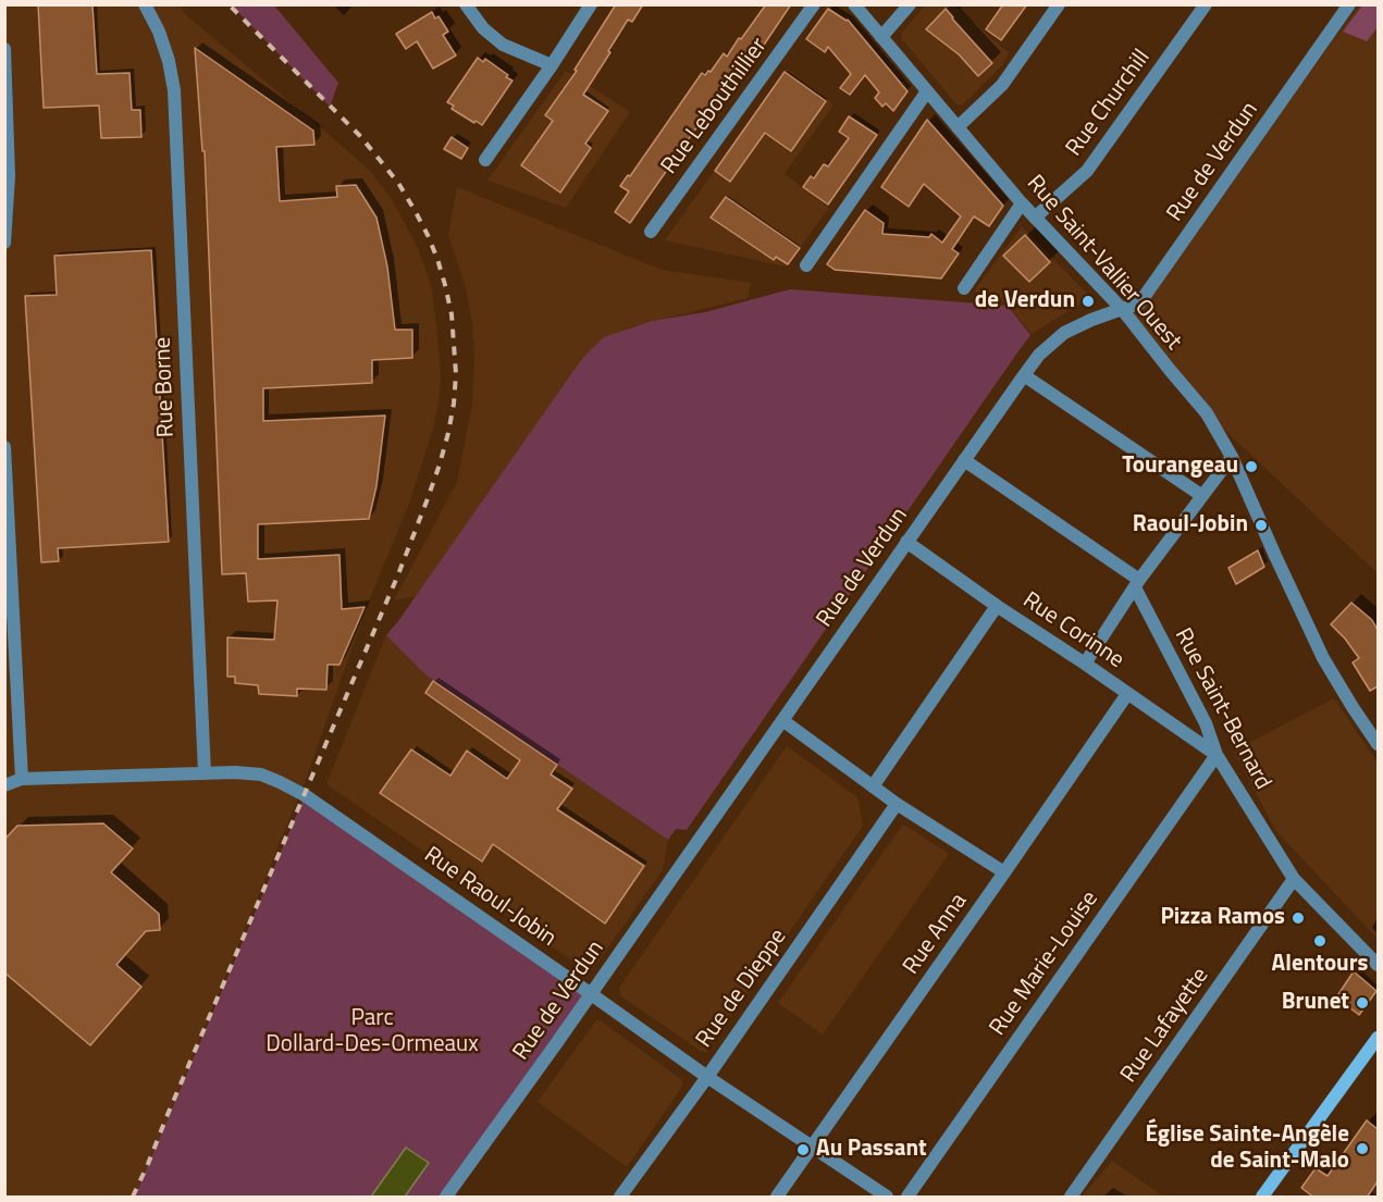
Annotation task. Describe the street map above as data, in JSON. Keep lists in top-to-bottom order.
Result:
{
  "streets": {
    "street": [
      "Rue Churchill",
      "Rue Lebouthillier",
      "Rue de Verdun",
      "Rue Saint-Vallier Ouest",
      "Rue Borne",
      "Rue Corinne",
      "Rue Saint-Bernard",
      "Rue Raoul-Jobin",
      "Rue Anna",
      "Rue Marie-Louise",
      "Rue de Dieppe",
      "Rue Lafayette"
    ]
  },
  "crossings": [
    ["Rue Churchill", "Rue Saint-Vallier Ouest"],
    ["Rue de Verdun", "Rue Saint-Vallier Ouest"],
    ["Rue de Verdun", "Rue Corinne"],
    ["Rue de Verdun", "Rue Saint-Bernard"],
    ["Rue de Verdun", "Rue Raoul-Jobin"],
    ["Rue Borne", "Rue Raoul-Jobin"],
    ["Rue Corinne", "Rue Saint-Bernard"],
    ["Rue Corinne", "Rue Anna"],
    ["Rue Corinne", "Rue Marie-Louise"],
    ["Rue Saint-Bernard", "Rue Marie-Louise"],
    ["Rue Saint-Bernard", "Rue Lafayette"],
    ["Rue Raoul-Jobin", "Rue Anna"],
    ["Rue Raoul-Jobin", "Rue de Dieppe"]
  ],
  "parks": ["Parc Dollard-Des-Ormeaux"],
  "places": [
    "de Verdun",
    "Tourangeau",
    "Raoul-Jobin",
    "Pizza Ramos",
    "Alentours",
    "Brunet",
    "Église Sainte-Angèle de Saint-Malo",
    "Au Passant"
  ]
}
